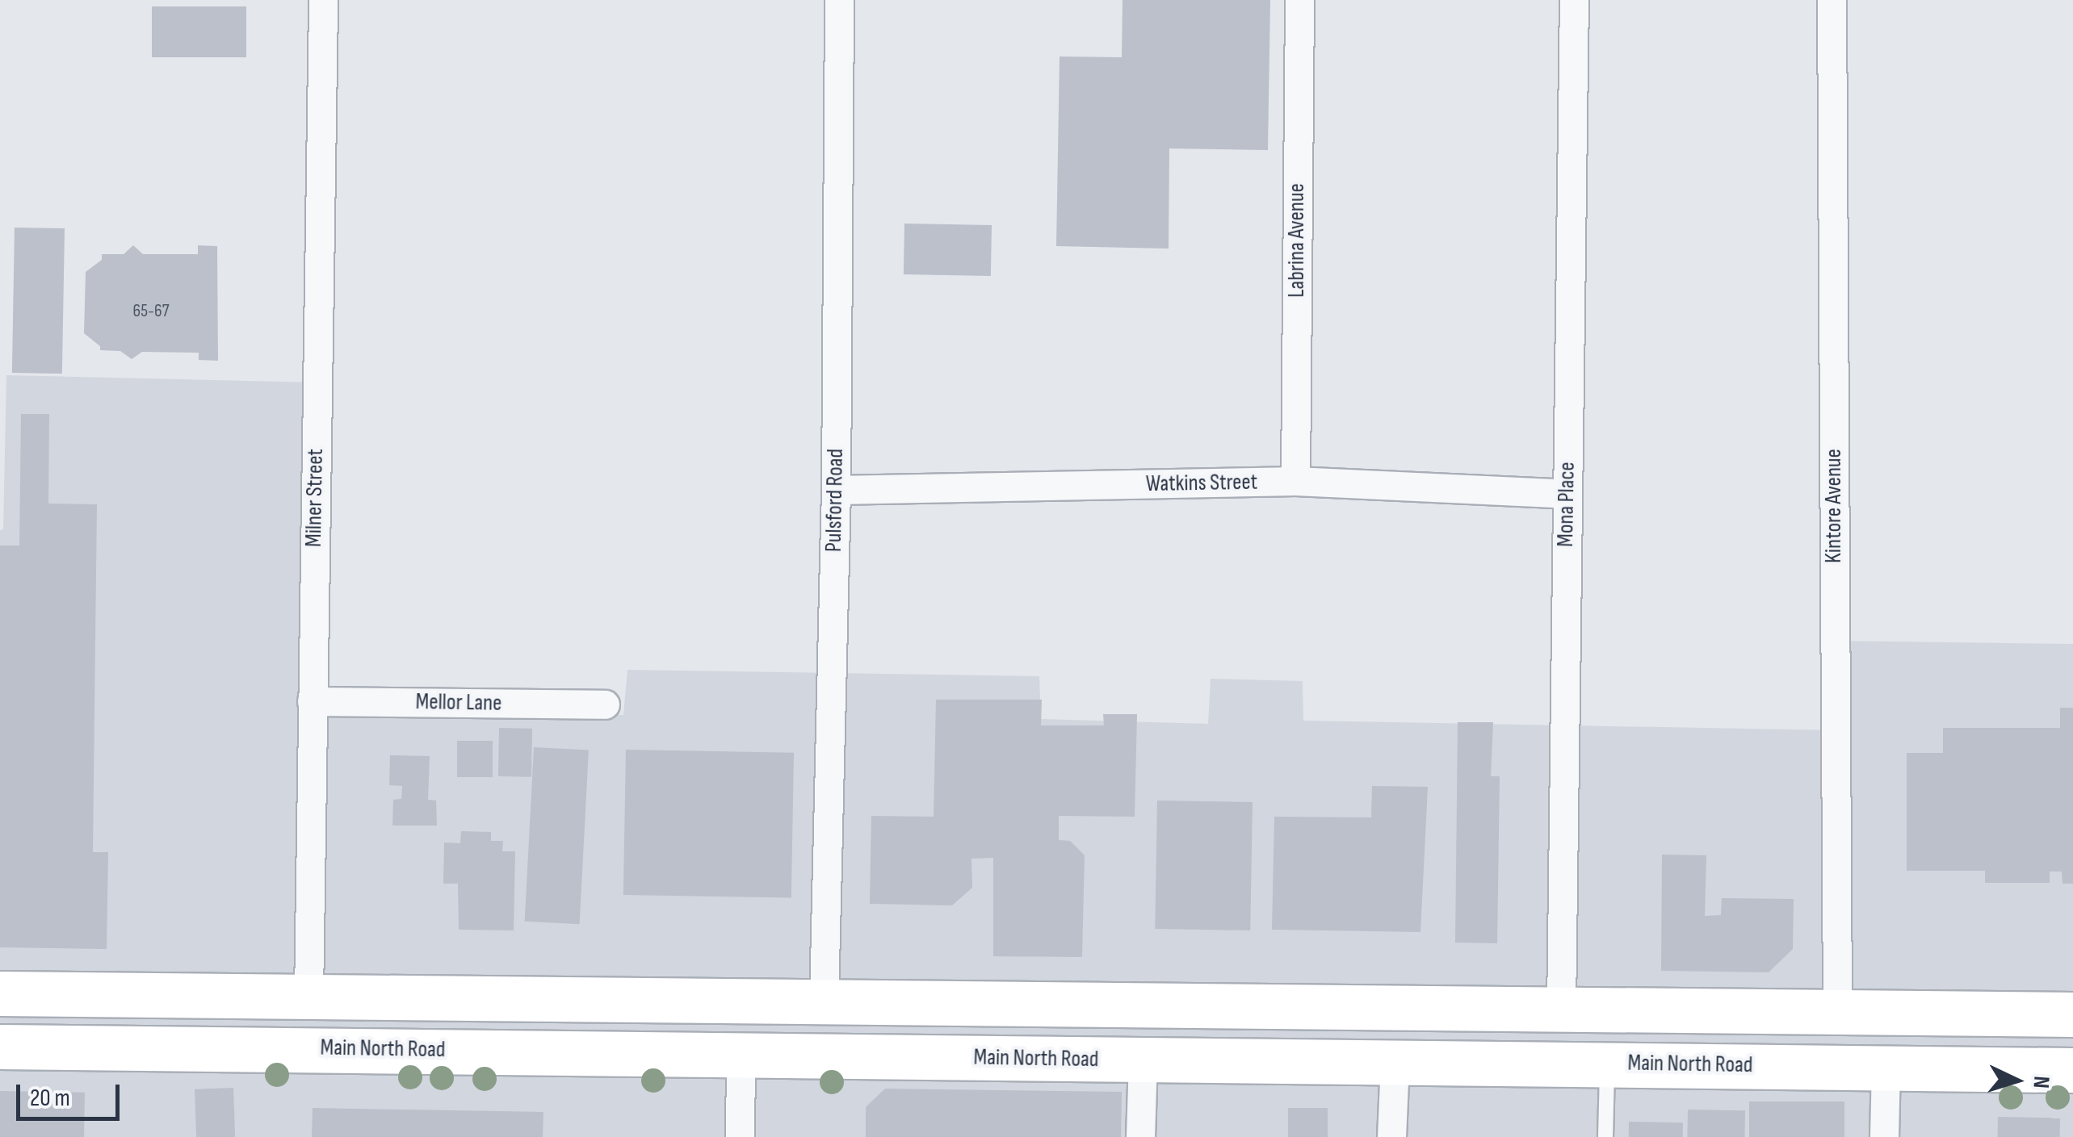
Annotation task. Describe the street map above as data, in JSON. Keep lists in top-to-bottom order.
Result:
{
  "streets": {
    "highway": ["Main North Road"],
    "street": [
      "Labrina Avenue",
      "Watkins Street",
      "Milner Street",
      "Pulsford Road",
      "Mona Place",
      "Kintore Avenue",
      "Mellor Lane"
    ]
  },
  "crossings": [
    ["Labrina Avenue", "Watkins Street"],
    ["Watkins Street", "Pulsford Road"],
    ["Watkins Street", "Mona Place"],
    ["Milner Street", "Mellor Lane"]
  ],
  "house_numbers": ["65-67"],
  "scale_bar": "20 m",
  "north": "right"
}
